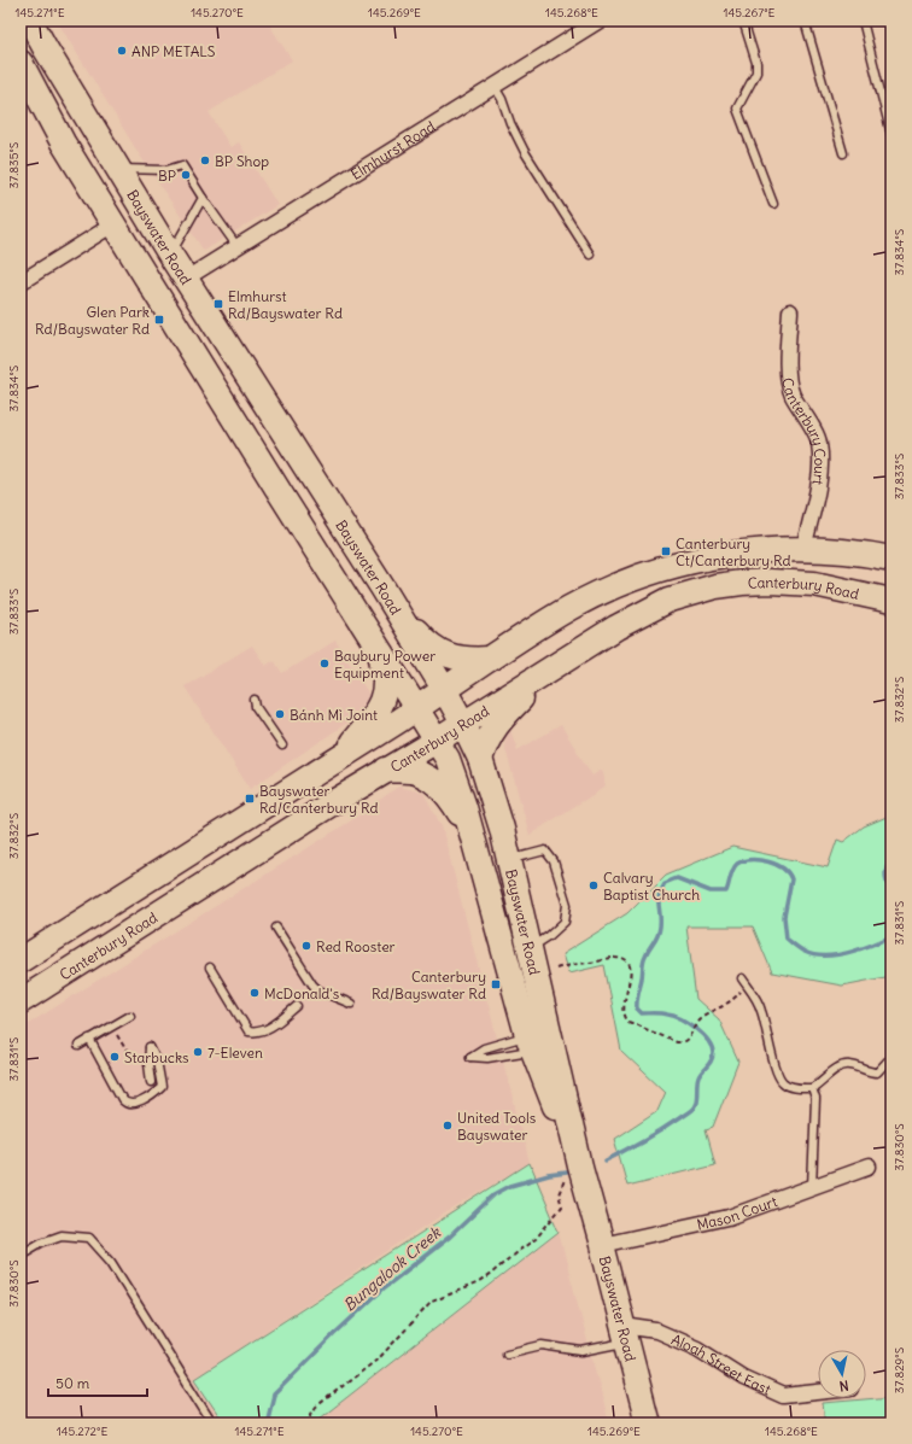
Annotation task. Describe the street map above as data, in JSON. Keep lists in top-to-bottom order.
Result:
{
  "streets": {
    "main road": ["Bayswater Road", "Canterbury Road"],
    "street": [
      "Elmhurst Road",
      "Canterbury Court",
      "Mason Court",
      "Aloah Street East"
    ]
  },
  "crossings": [
    ["Elmhurst Road", "Bayswater Road"],
    ["Bayswater Road", "Canterbury Road"],
    ["Bayswater Road", "Mason Court"],
    ["Bayswater Road", "Aloah Street East"]
  ],
  "water": ["Bungalook Creek"],
  "places": {
    "other": [
      "ANP METALS",
      "BP Shop",
      "BP",
      "Baybury Power Equipment",
      "Bánh Mì Joint",
      "Calvary Baptist Church",
      "Red Rooster",
      "McDonald's",
      "7-Eleven",
      "Starbucks",
      "United Tools Bayswater"
    ],
    "transit": [
      "Elmhurst Rd/Bayswater Rd",
      "Glen Park Rd/Bayswater Rd",
      "Canterbury Ct/Canterbury Rd",
      "Bayswater Rd/Canterbury Rd",
      "Canterbury Rd/Bayswater Rd"
    ]
  },
  "scale_bar": "50 m",
  "north": "bottom",
  "coordinates": [
    "145.271°E",
    "145.270°E",
    "145.269°E",
    "145.268°E",
    "145.267°E",
    "37.835°S",
    "37.834°S",
    "37.833°S",
    "37.832°S",
    "37.831°S",
    "37.830°S",
    "37.829°S",
    "145.272°E"
  ]
}
